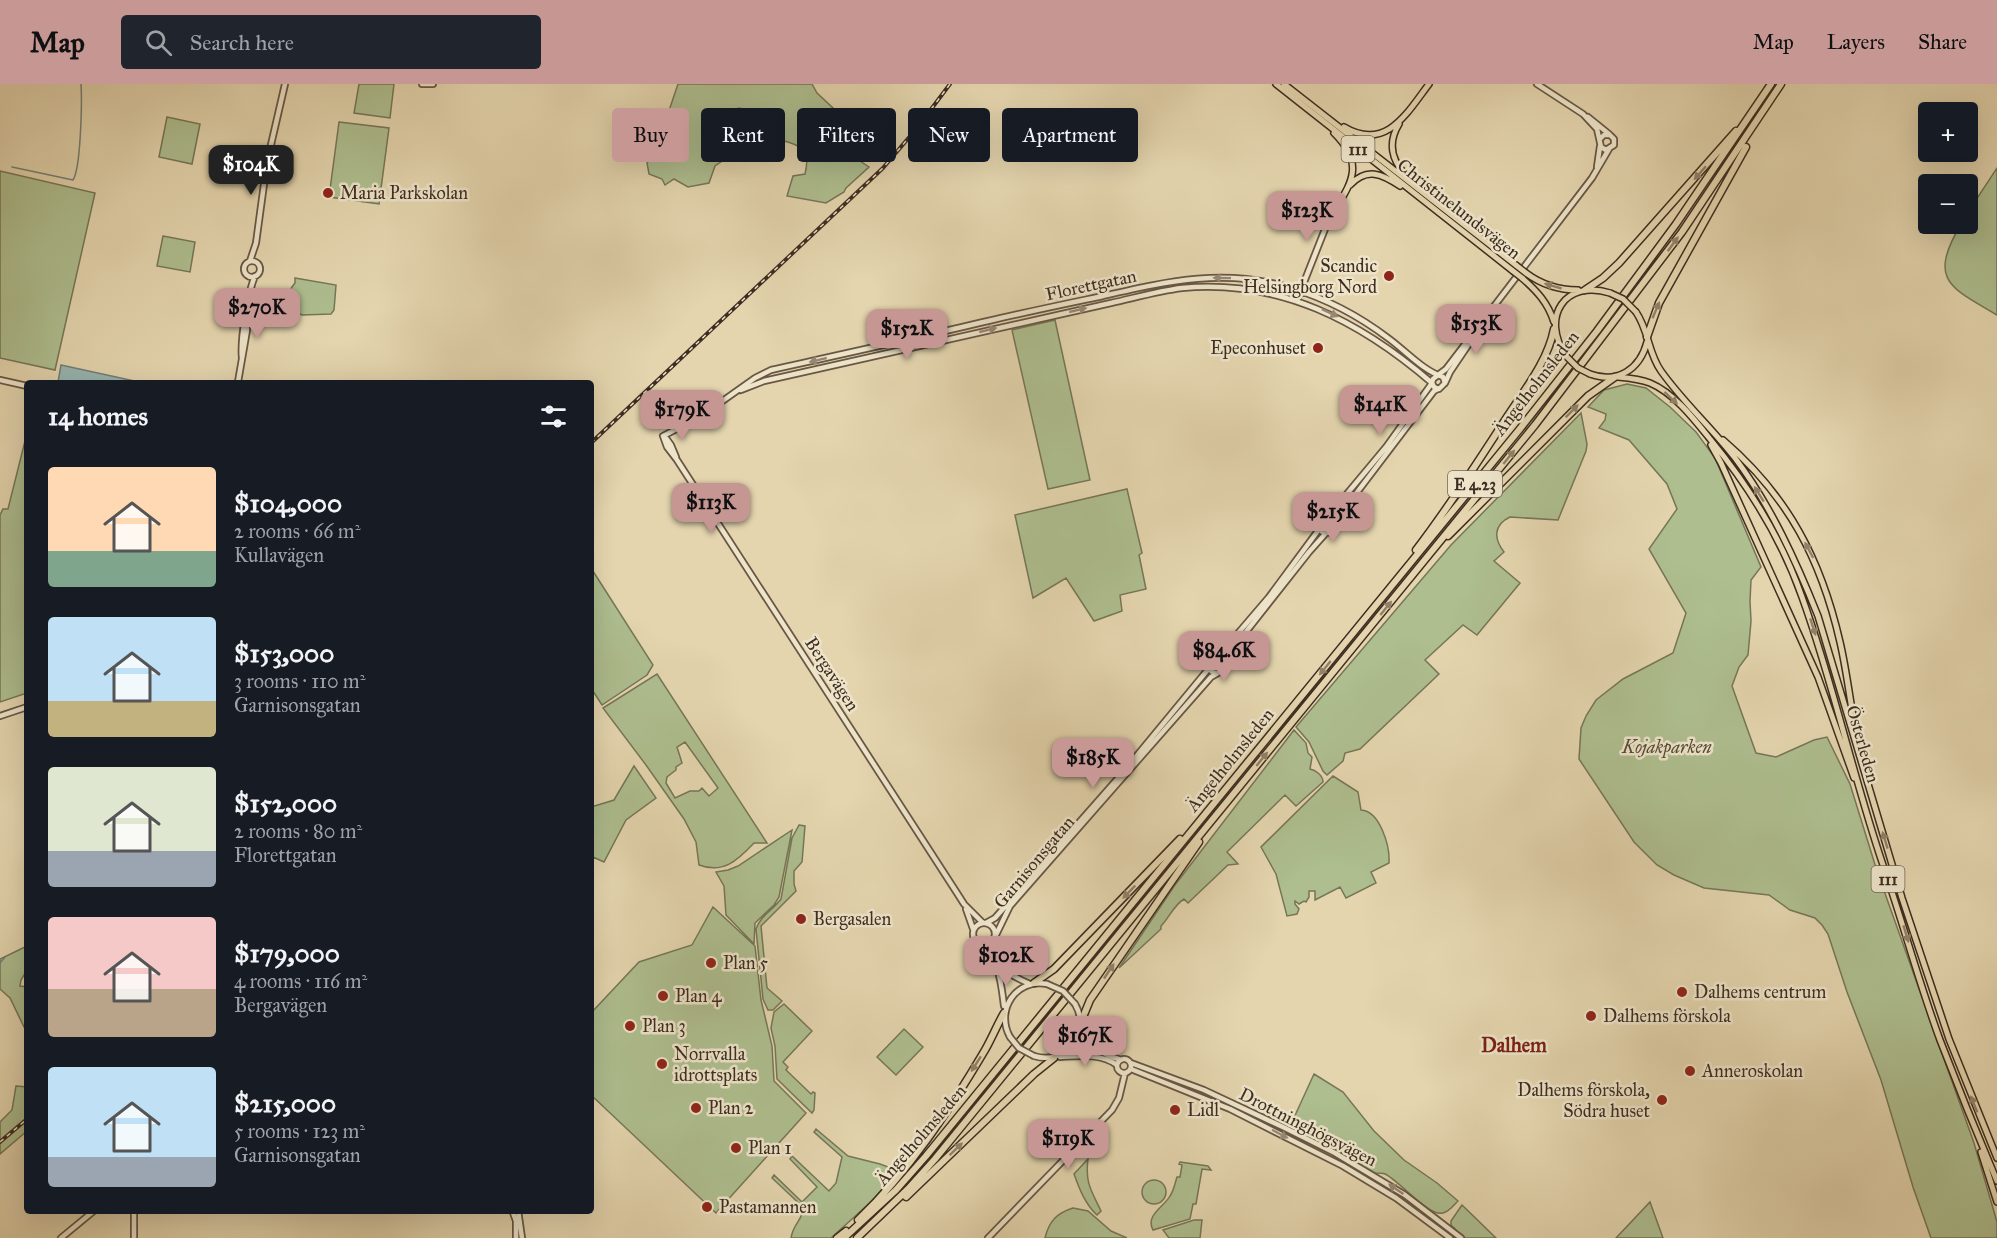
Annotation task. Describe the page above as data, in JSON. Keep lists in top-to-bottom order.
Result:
{
  "streets": {
    "highway": ["Ängelholmsleden", "E 4.23"],
    "main road": ["111", "Christinelundsvägen", "Österleden"],
    "street": [
      "Florettgatan",
      "Bergavägen",
      "Garnisonsgatan",
      "Drottninghögsvägen"
    ]
  },
  "crossings": [
    ["111", "Christinelundsvägen"],
    ["111", "Österleden"],
    ["Christinelundsvägen", "Österleden"],
    ["Florettgatan", "Bergavägen"],
    ["Florettgatan", "Garnisonsgatan"],
    ["Bergavägen", "Garnisonsgatan"]
  ],
  "districts": ["Dalhem"],
  "parks": ["Kojakparken"],
  "places": [
    "Maria Parkskolan",
    "Scandic Helsingborg Nord",
    "Epeconhuset",
    "Bergasalen",
    "Plan 5",
    "Dalhems centrum",
    "Plan 4",
    "Dalhems förskola",
    "Plan 3",
    "Norrvalla idrottsplats",
    "Anneroskolan",
    "Dalhems förskola, Södra huset",
    "Plan 2",
    "Lidl",
    "Plan 1",
    "Pastamannen"
  ],
  "page": {
    "header": "Map",
    "search": "Search here",
    "nav": ["Map", "Layers", "Share"],
    "map_buttons": ["+", "−"],
    "chip": [
      "Buy",
      "Rent",
      "Filters",
      "New",
      "Apartment"
    ],
    "price": [
      "$104K",
      "$123K",
      "$270K",
      "$153K",
      "$152K",
      "$141K",
      "$179K",
      "$113K",
      "$215K",
      "$84.6K",
      "$185K",
      "$102K",
      "$167K",
      "$119K"
    ],
    "heading": "14 homes",
    "list": [
      {
        "name": "$104,000",
        "note": "2 rooms · 66 m² · Kullavägen"
      },
      {
        "name": "$153,000",
        "note": "3 rooms · 110 m² · Garnisonsgatan"
      },
      {
        "name": "$152,000",
        "note": "2 rooms · 80 m² · Florettgatan"
      },
      {
        "name": "$179,000",
        "note": "4 rooms · 116 m² · Bergavägen"
      },
      {
        "name": "$215,000",
        "note": "5 rooms · 123 m² · Garnisonsgatan"
      }
    ]
  }
}
